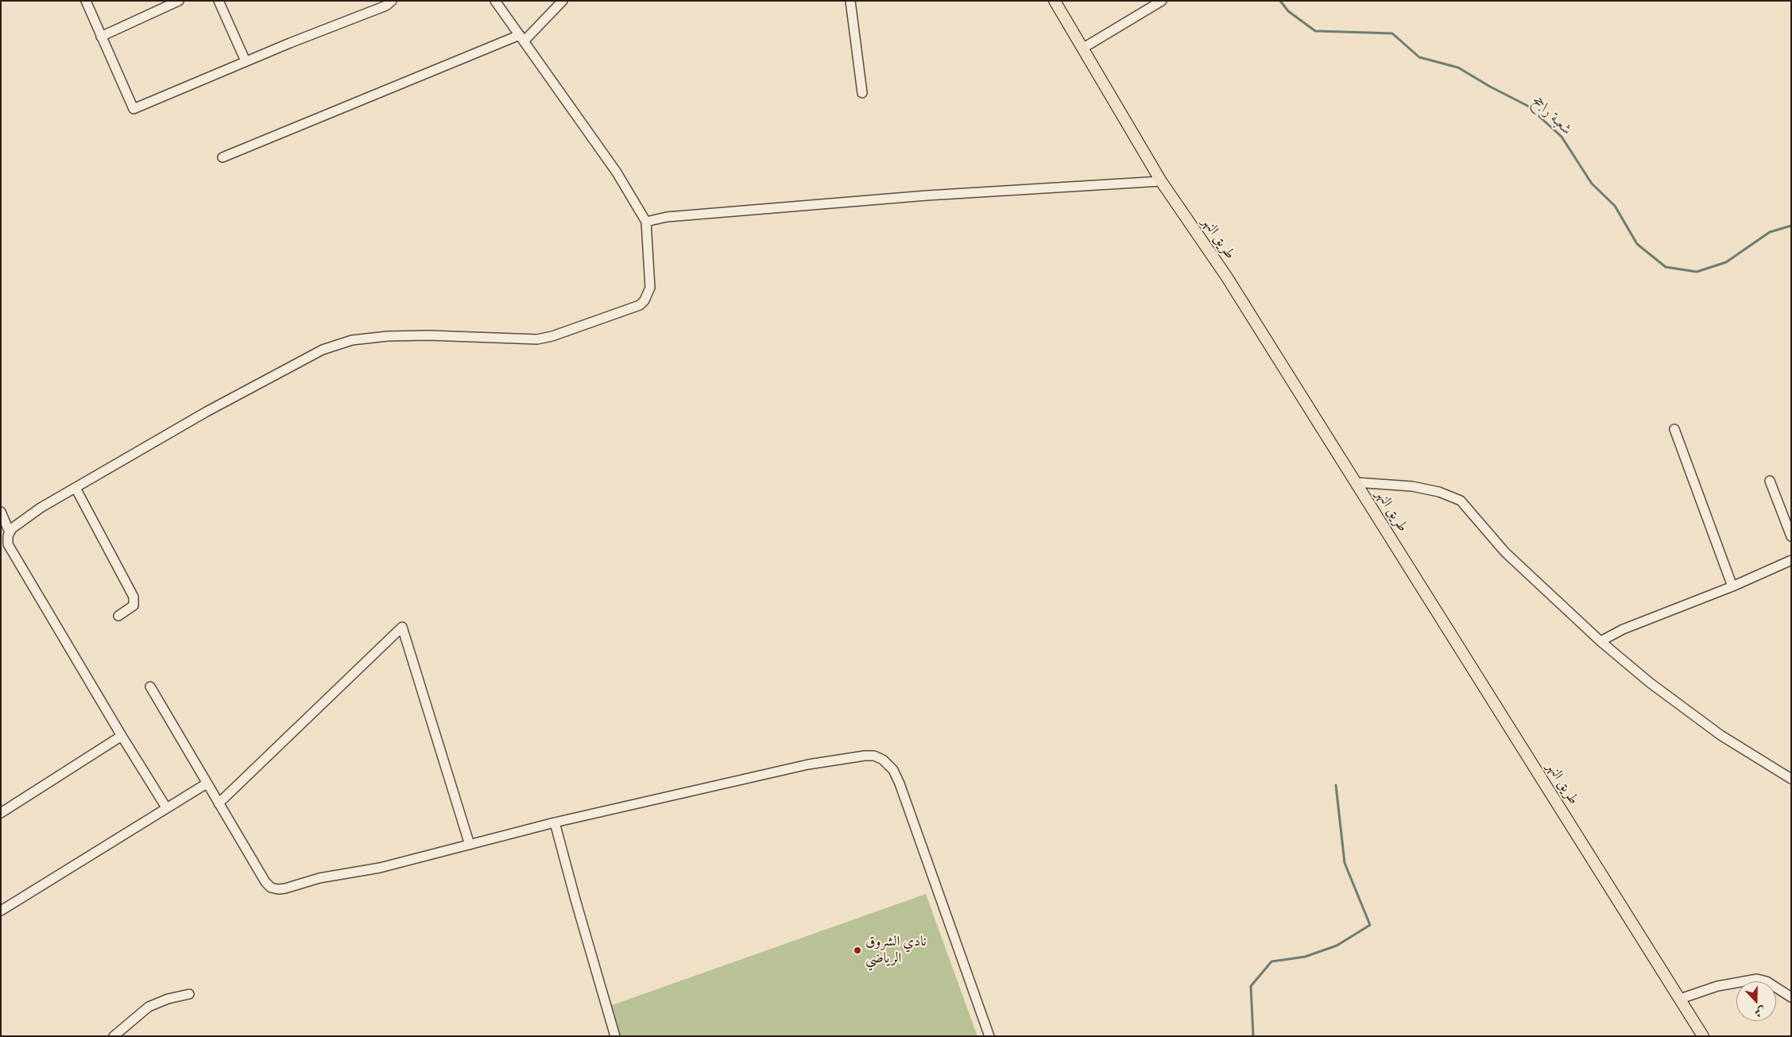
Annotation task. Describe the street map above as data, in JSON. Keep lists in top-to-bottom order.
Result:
{
  "streets": {
    "main road": ["طريق النهر"]
  },
  "water": ["شعبة راجح"],
  "places": ["نادي الشروق الرياضي"],
  "north": "bottom"
}
